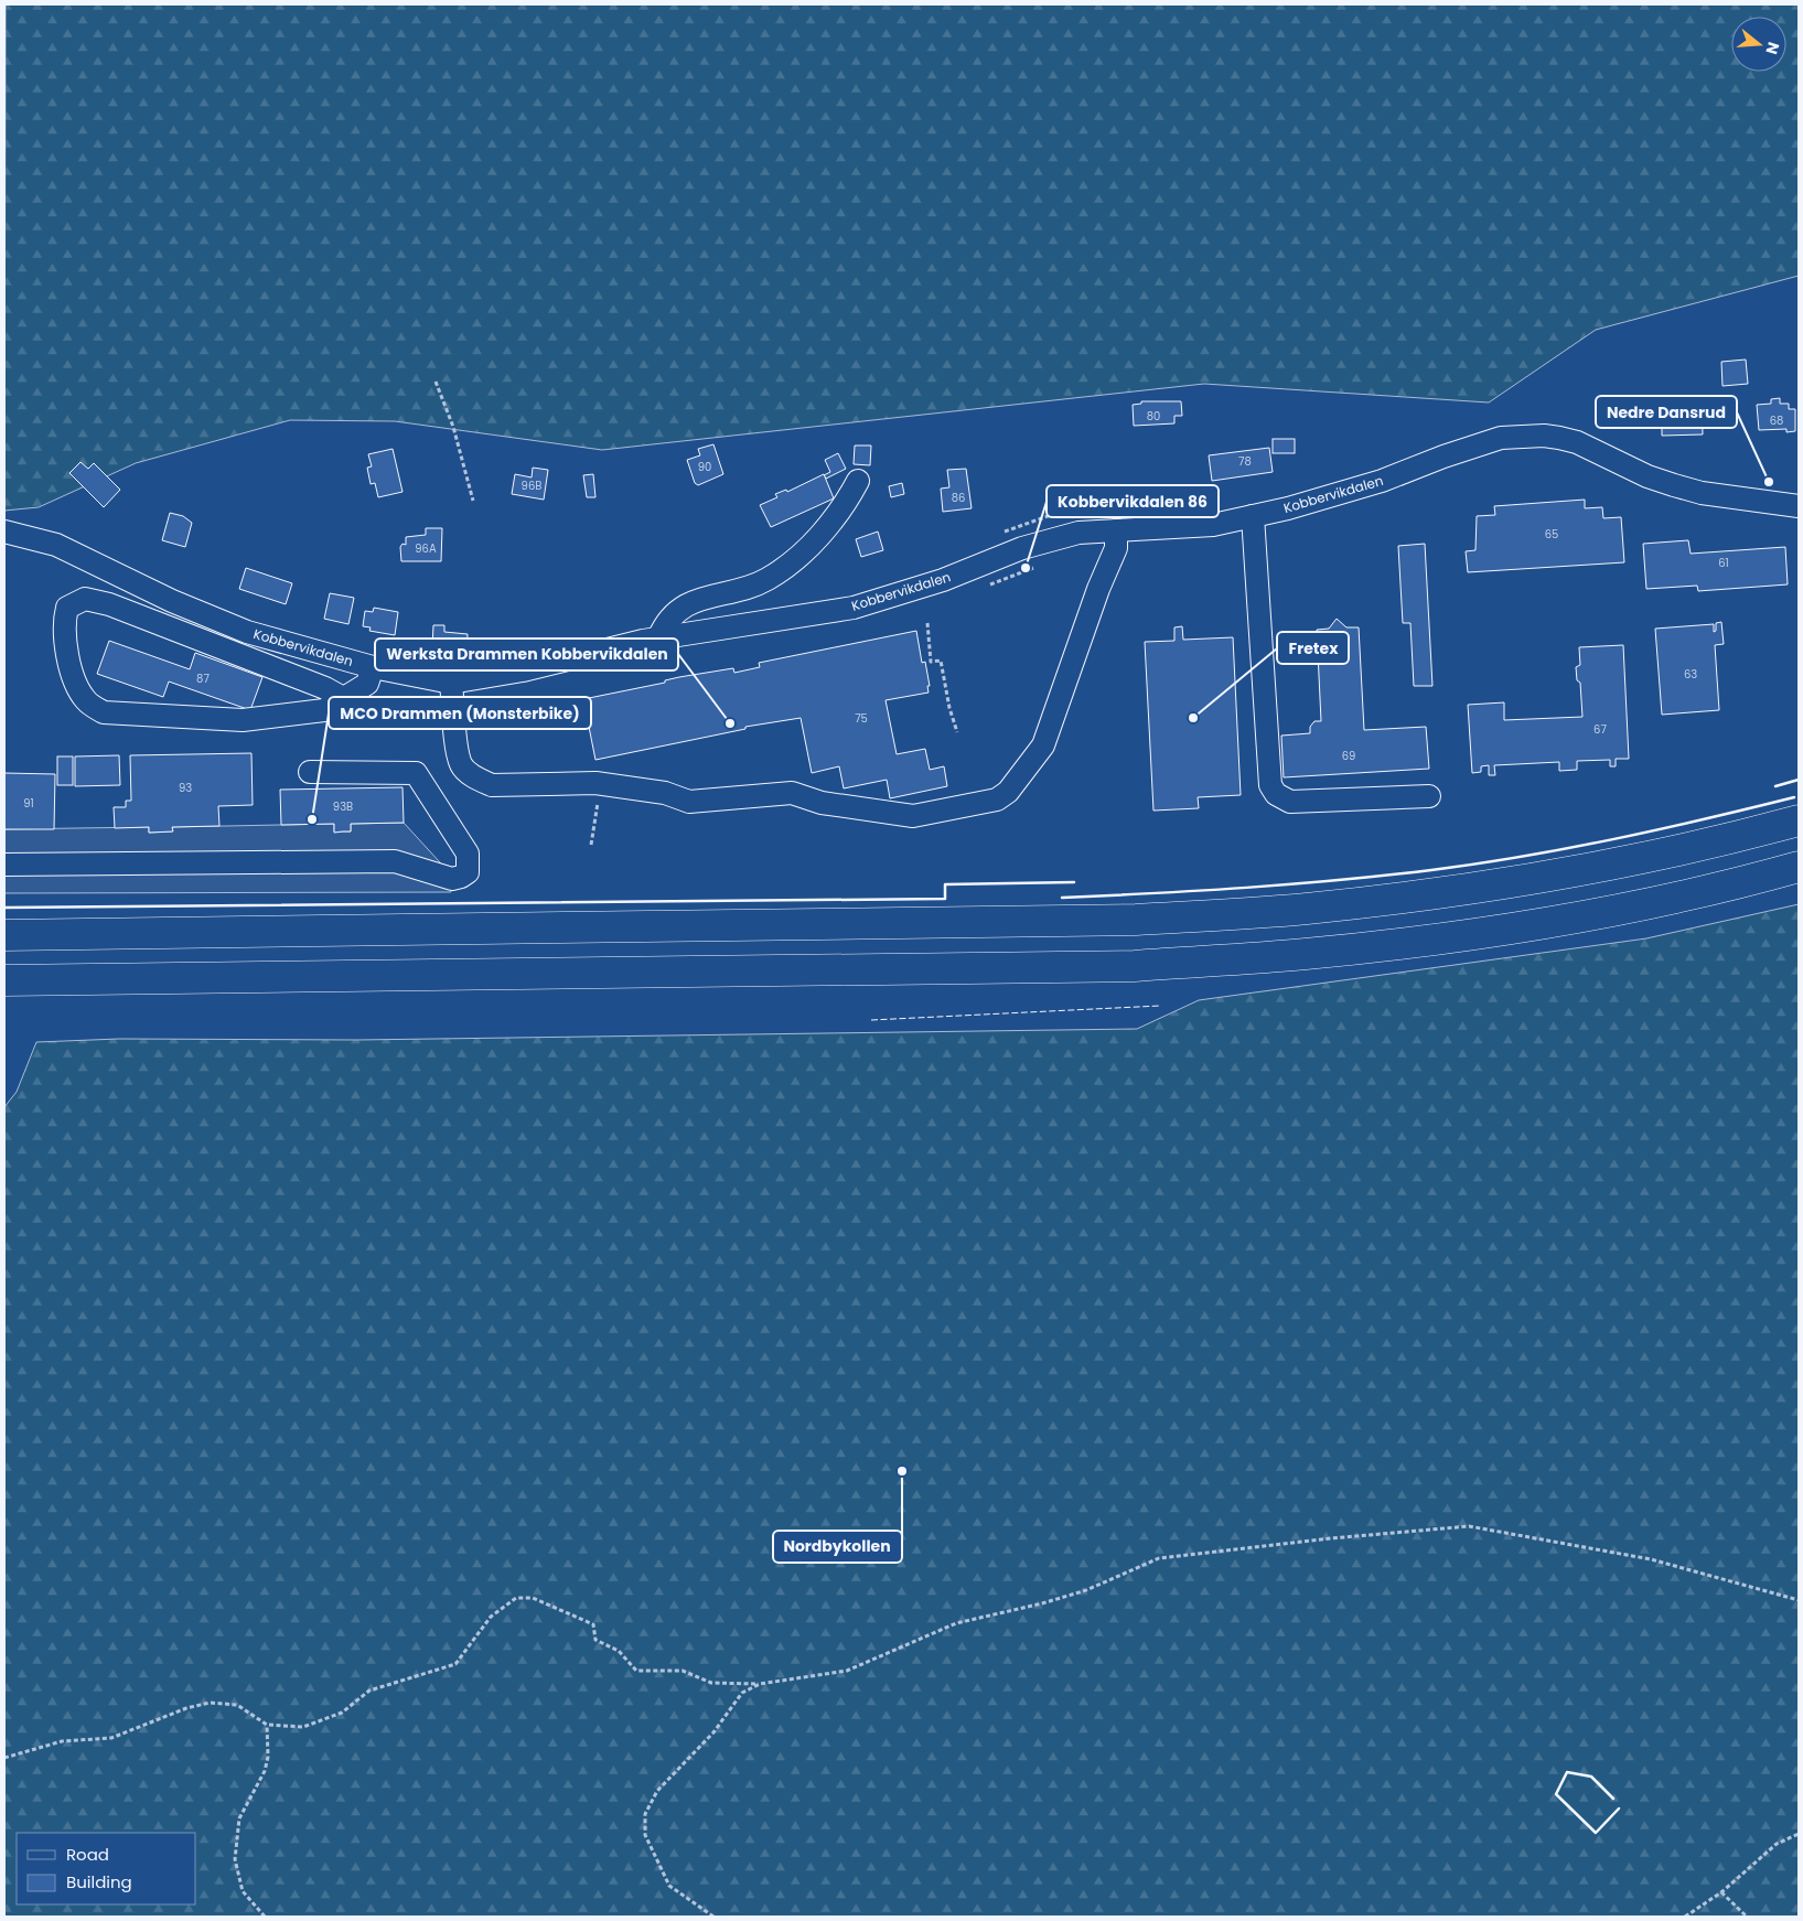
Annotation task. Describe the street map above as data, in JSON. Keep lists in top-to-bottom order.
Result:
{
  "streets": {
    "street": ["Kobbervikdalen"]
  },
  "places": [
    "Nedre Dansrud",
    "Kobbervikdalen 86",
    "Fretex",
    "Werksta Drammen Kobbervikdalen",
    "MCO Drammen (Monsterbike)",
    "Nordbykollen"
  ],
  "house_numbers": [
    "80",
    "68",
    "78",
    "90",
    "96B",
    "86",
    "65",
    "96A",
    "61",
    "63",
    "87",
    "75",
    "67",
    "69",
    "93",
    "91",
    "93B"
  ],
  "legend": ["Road", "Building"],
  "north": "right"
}
